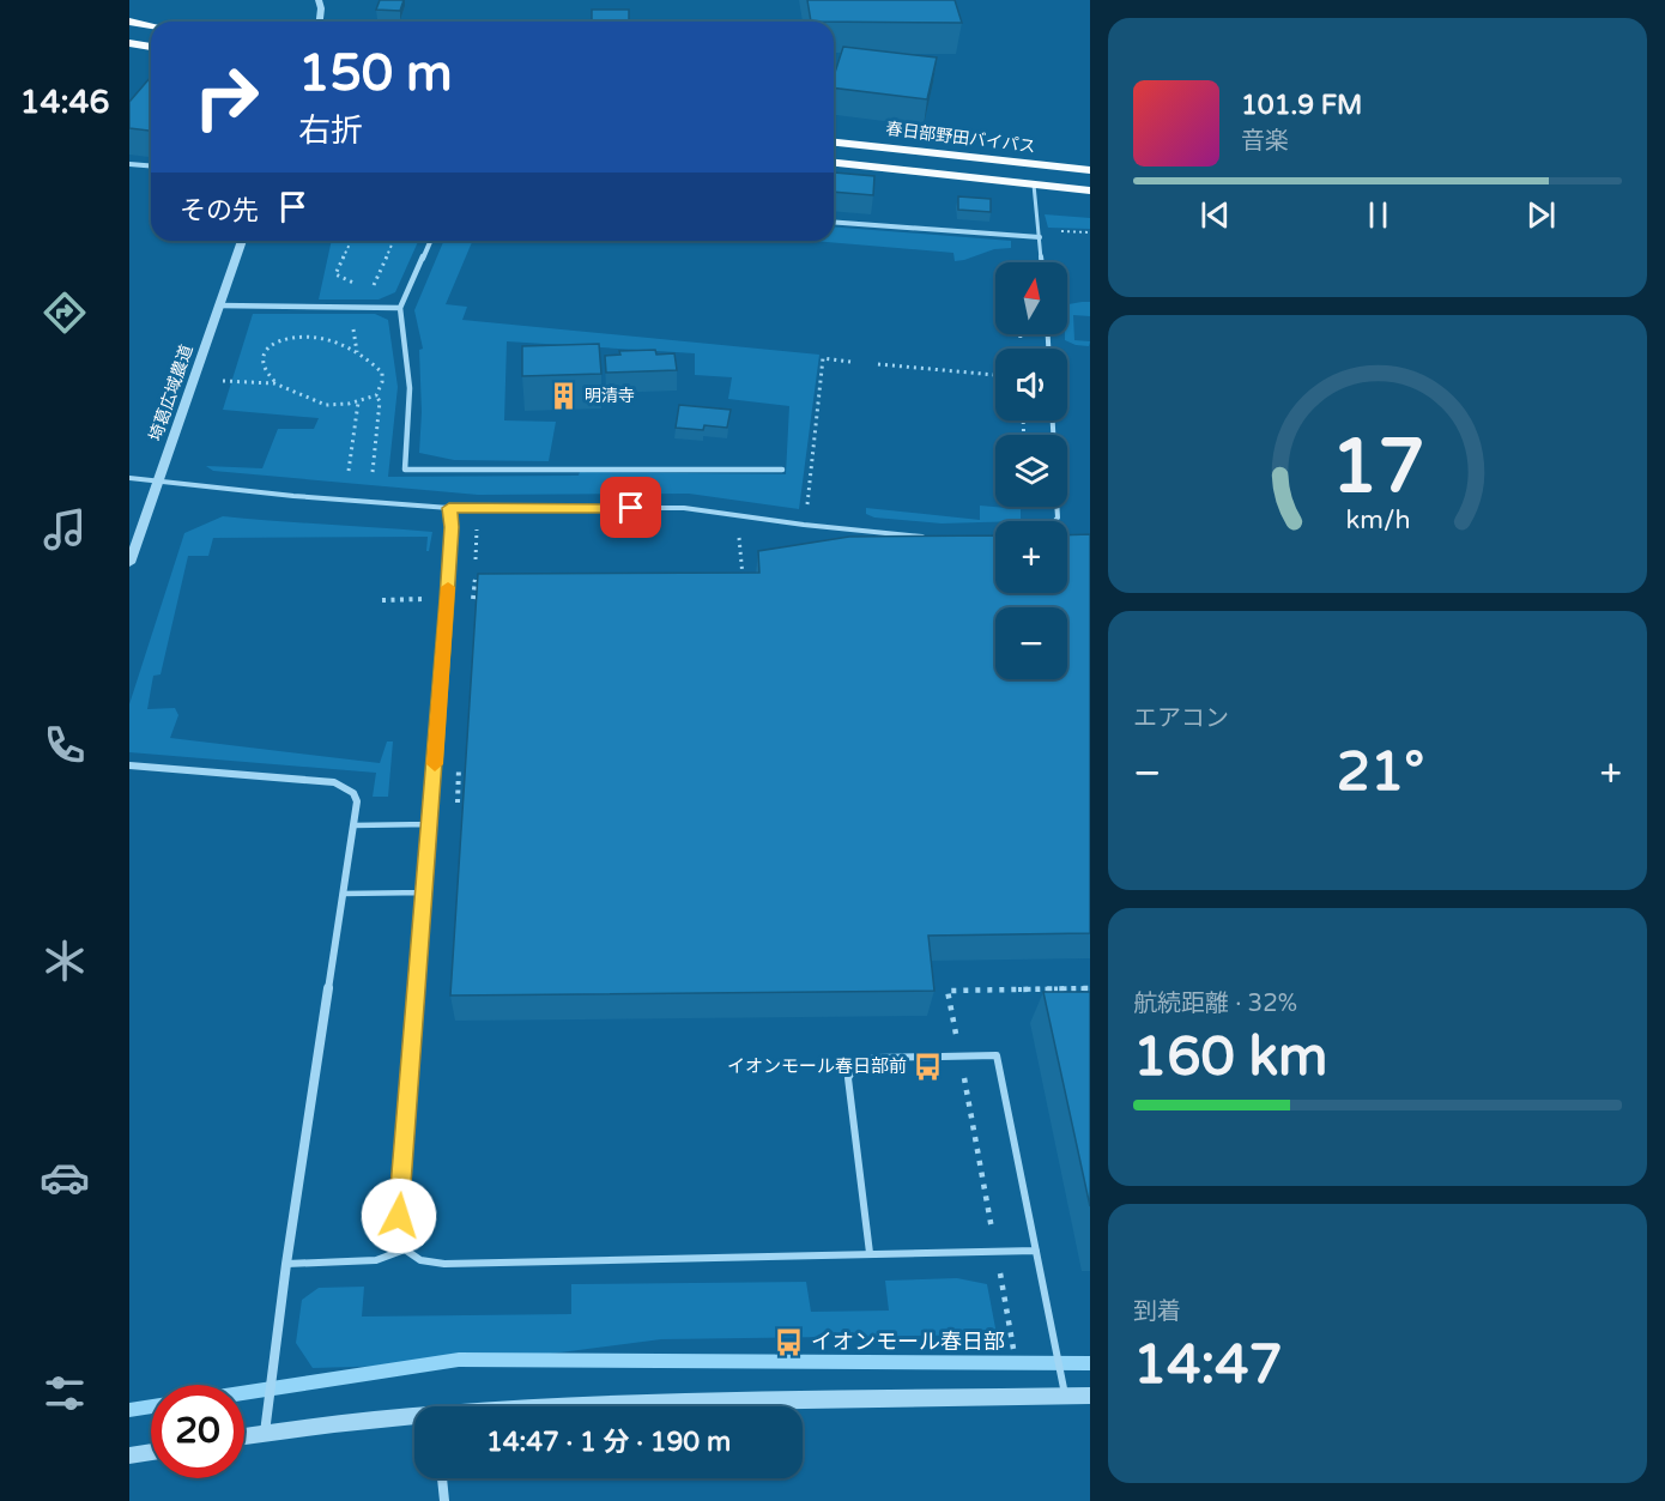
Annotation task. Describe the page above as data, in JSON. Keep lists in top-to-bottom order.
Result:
{
  "streets": {
    "highway": ["春日部野田バイパス"],
    "street": ["埼葛広域農道"]
  },
  "places": {
    "building": ["明清寺"],
    "bus stop": ["イオンモール春日部前", "イオンモール春日部"]
  },
  "north": "top",
  "page": {
    "tabs": "14:46",
    "turn": ["150 m", "右折"],
    "song": ["101.9 FM", "音楽"],
    "then": "その先",
    "map_buttons": ["+", "−"],
    "tile": [
      "エアコン",
      ["航続距離 · 32%", "160 km"],
      ["到着", "14:47"]
    ],
    "heat": ["−", "21°", "+"],
    "limit": "20",
    "trip": "14:47 · 1 分 · 190 m",
    "gauge": ["17", "km/h"]
  }
}
